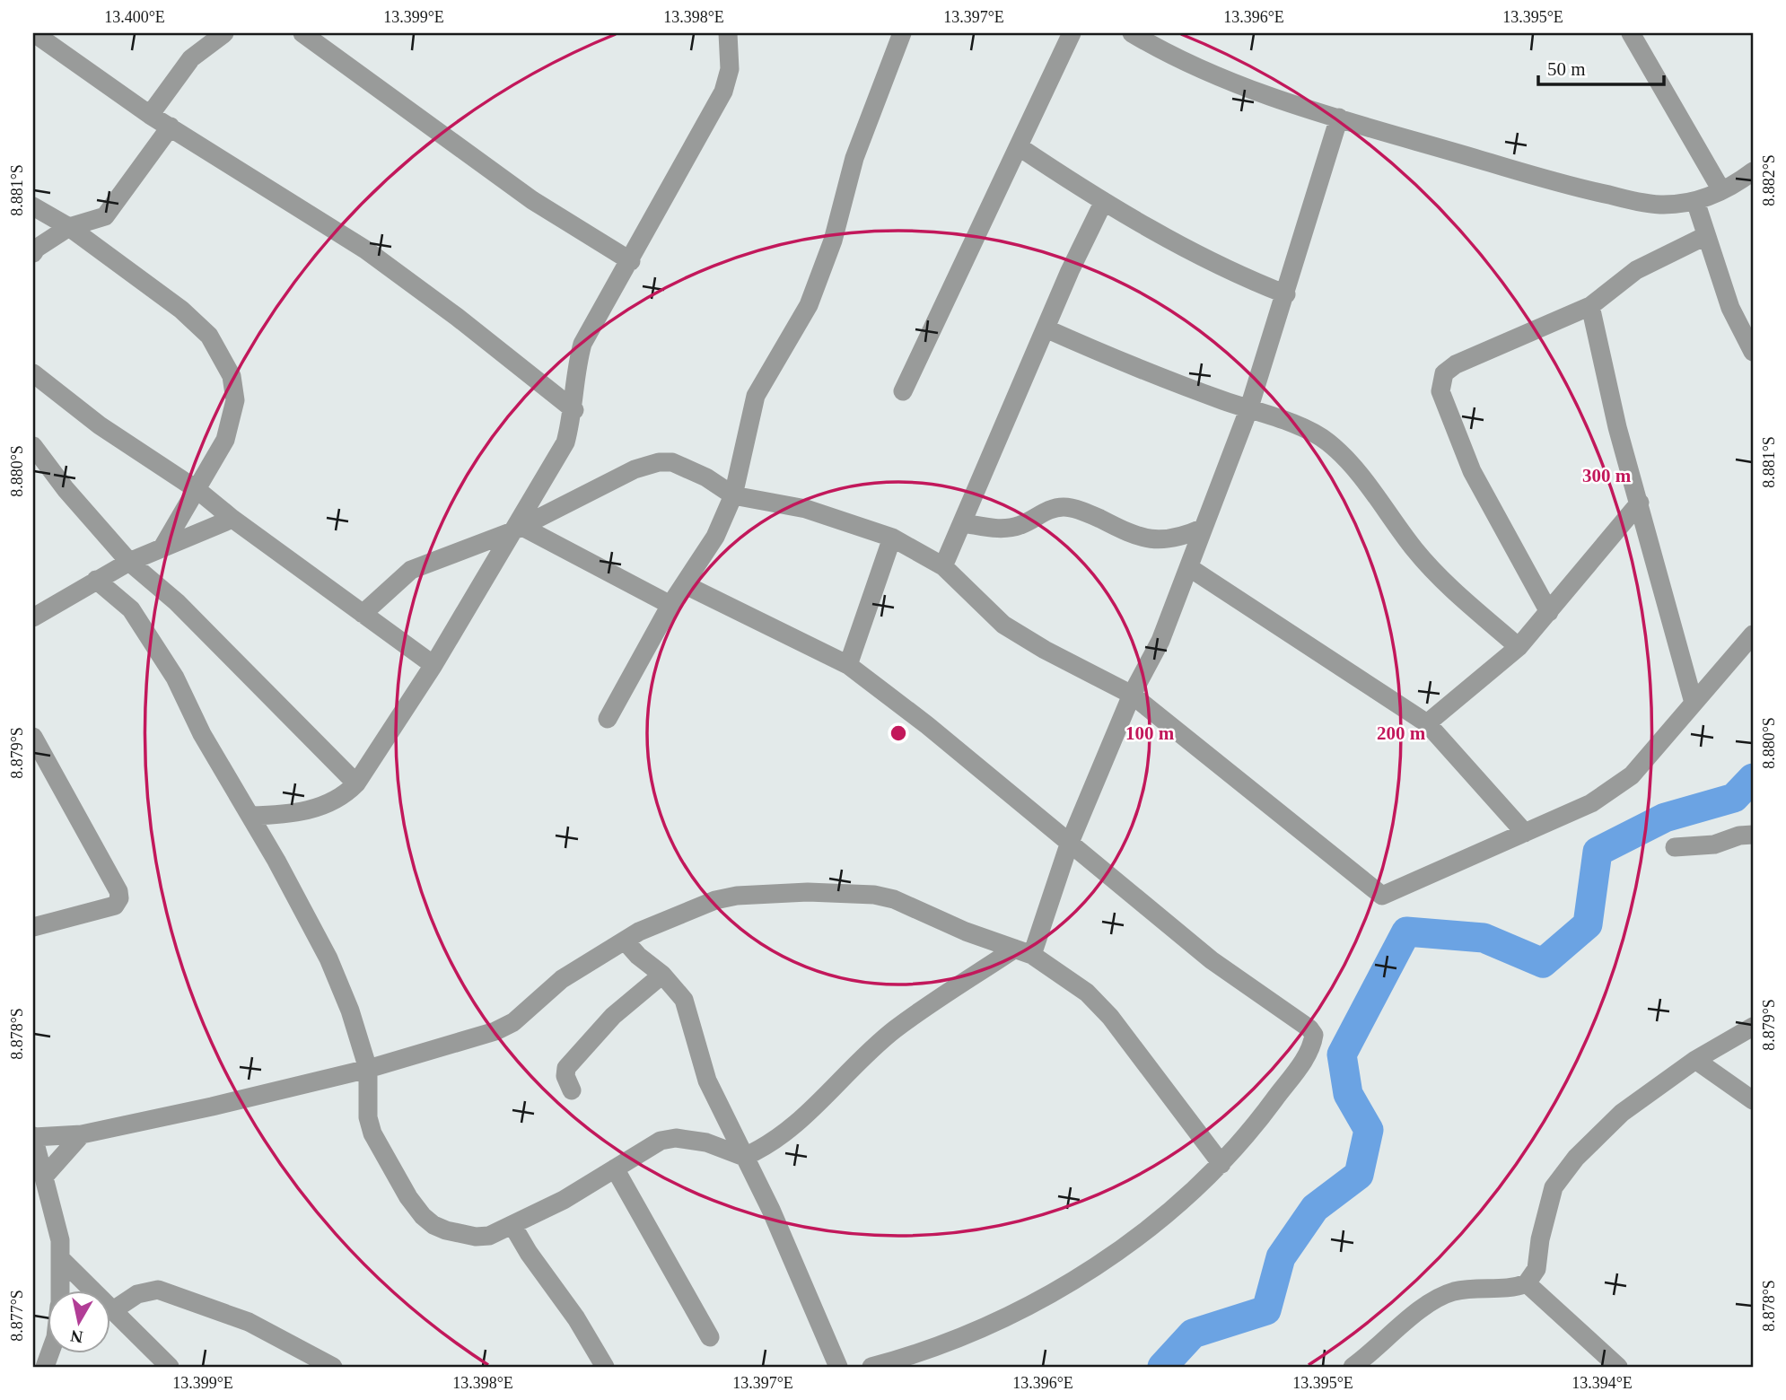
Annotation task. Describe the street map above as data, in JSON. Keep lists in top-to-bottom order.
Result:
{
  "scale_bar": "50 m",
  "north": "bottom",
  "coordinates": [
    "13.400°E",
    "13.399°E",
    "13.398°E",
    "13.397°E",
    "13.396°E",
    "13.395°E",
    "8.882°S",
    "8.881°S",
    "8.880°S",
    "8.879°S",
    "8.878°S",
    "8.877°S",
    "13.394°E"
  ],
  "rings": ["300 m", "100 m", "200 m"]
}
